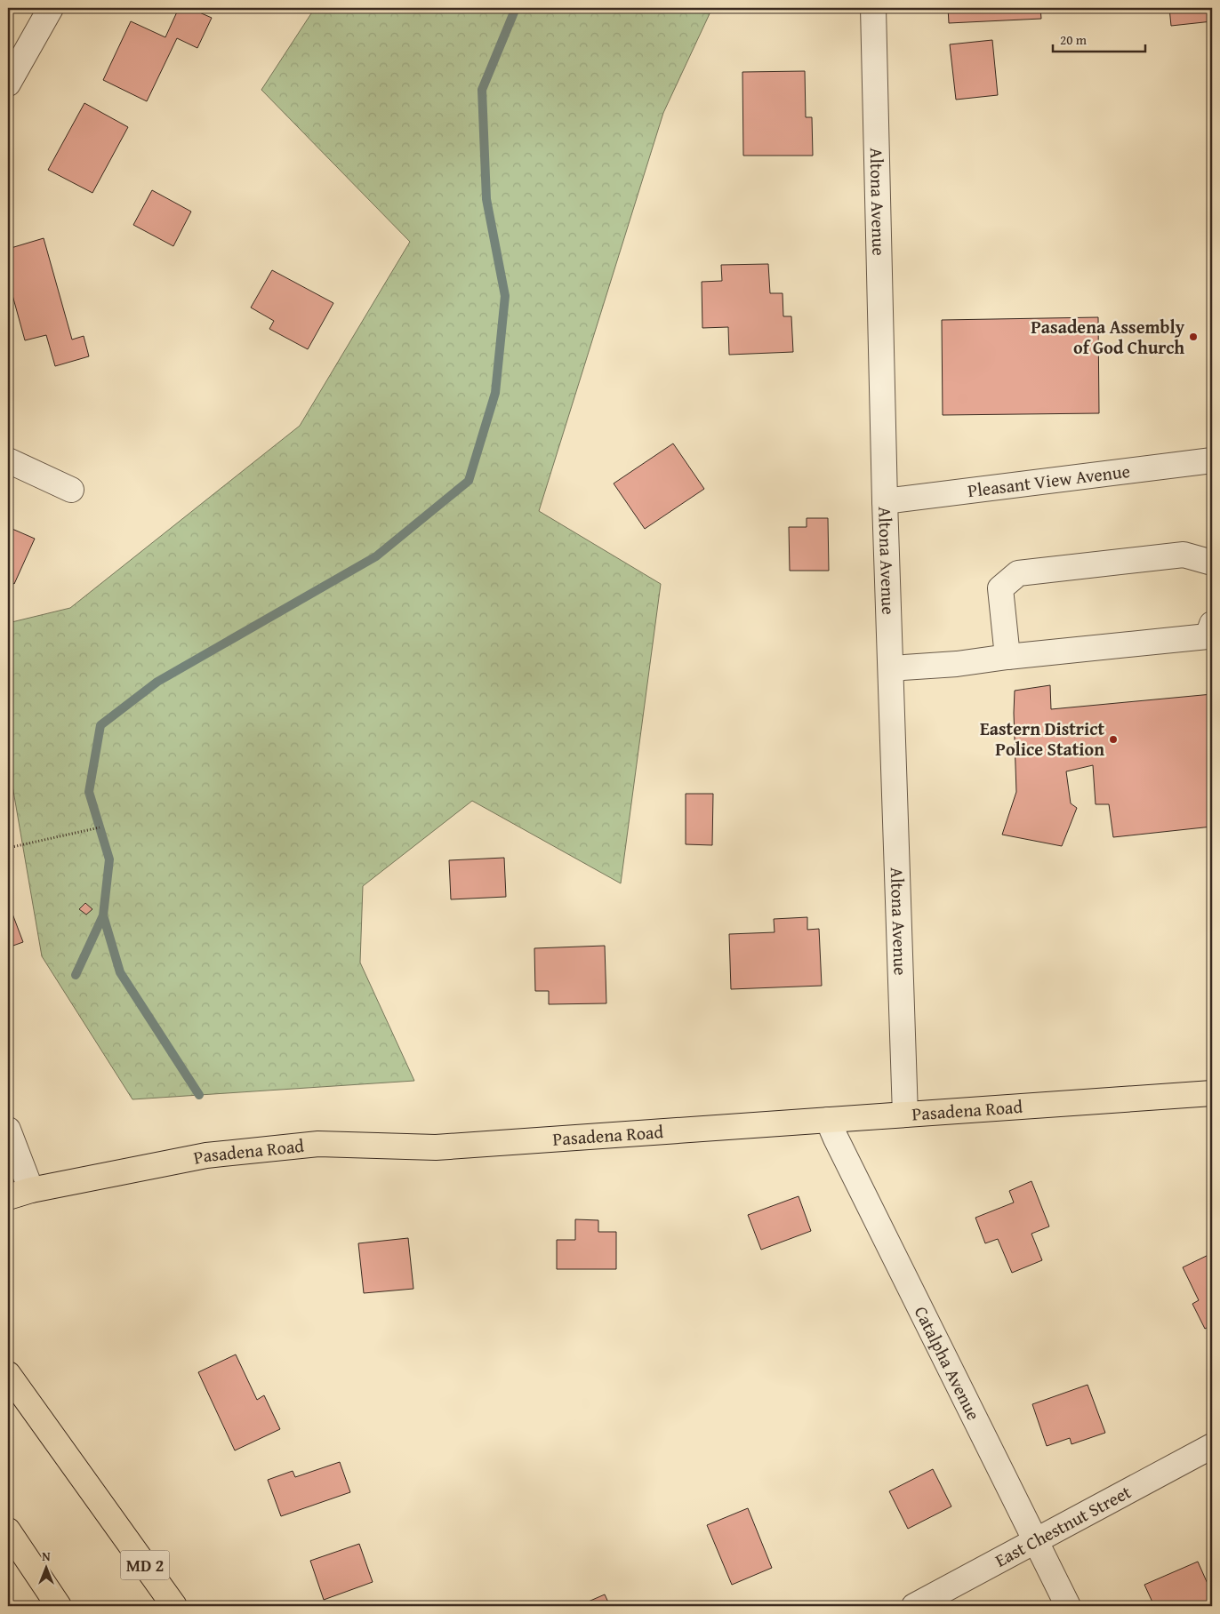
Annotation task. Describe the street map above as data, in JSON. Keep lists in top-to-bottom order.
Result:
{
  "streets": {
    "main road": ["Pasadena Road", "MD 2"],
    "street": [
      "Altona Avenue",
      "Pleasant View Avenue",
      "Catalpha Avenue",
      "East Chestnut Street"
    ]
  },
  "crossings": [
    ["Altona Avenue", "Pleasant View Avenue"],
    ["Altona Avenue", "Pasadena Road"],
    ["Pasadena Road", "Catalpha Avenue"],
    ["Catalpha Avenue", "East Chestnut Street"]
  ],
  "places": ["Pasadena Assembly of God Church", "Eastern District Police Station"],
  "scale_bar": "20 m",
  "north": "top"
}
